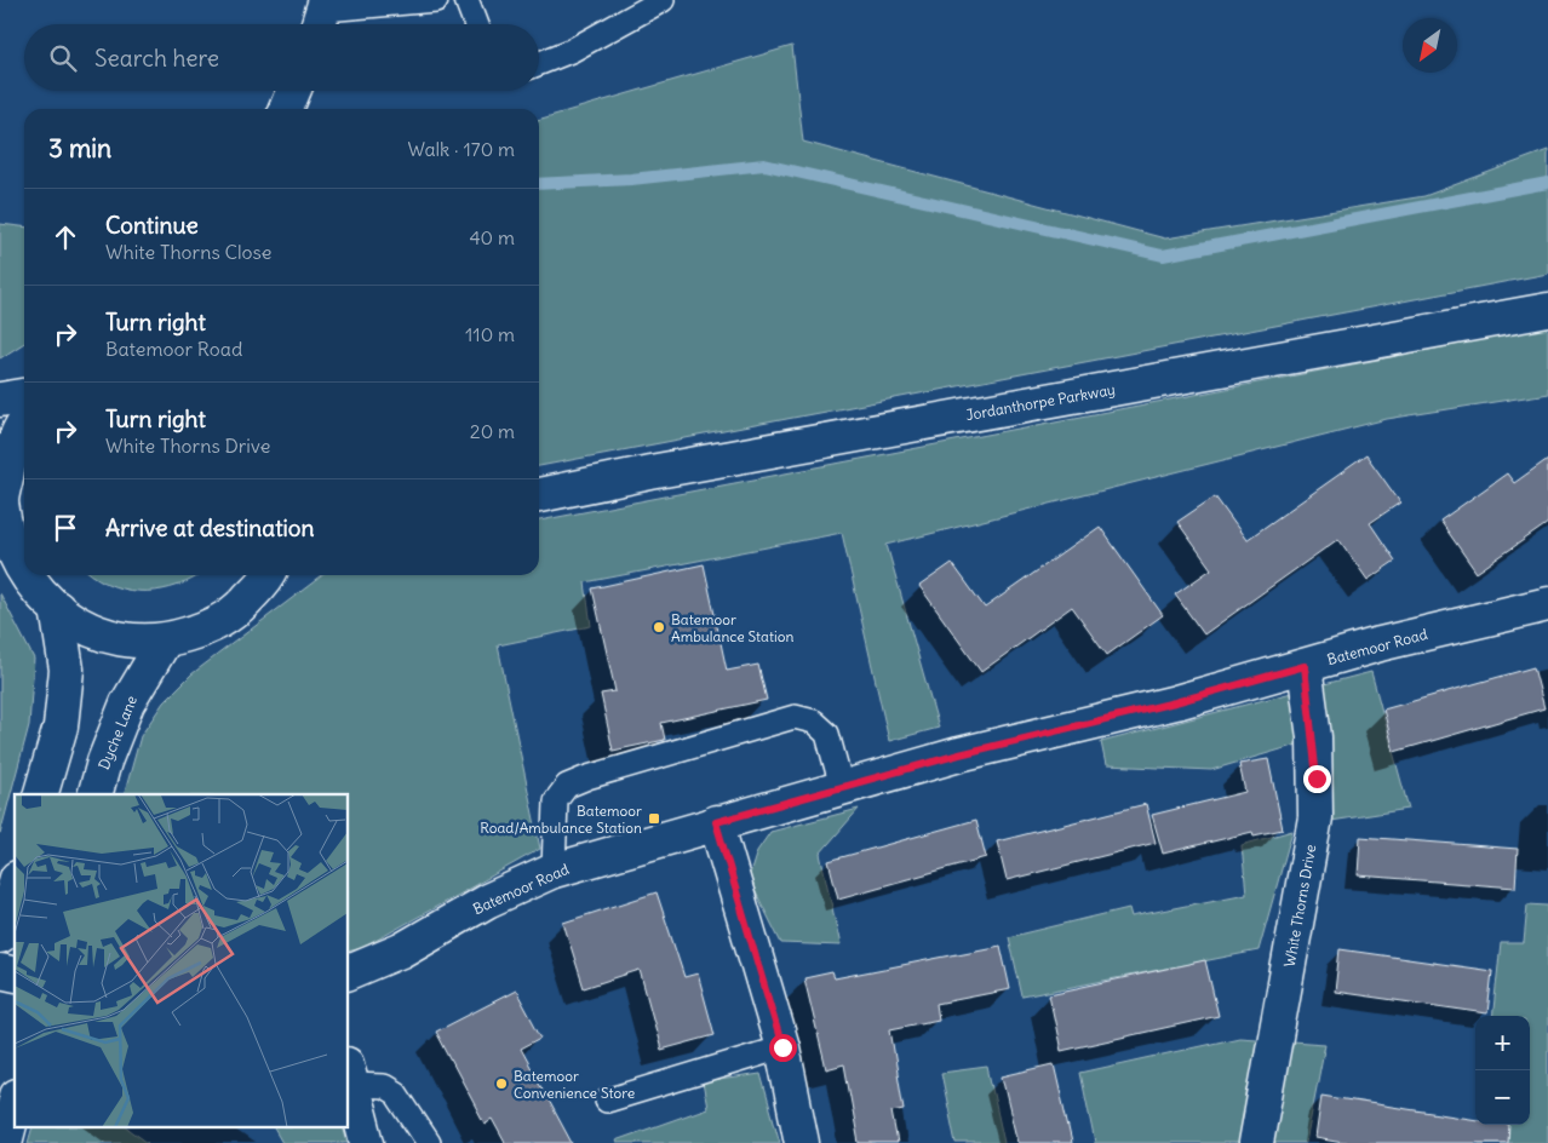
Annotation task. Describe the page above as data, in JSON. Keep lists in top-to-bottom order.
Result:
{
  "streets": {
    "street": [
      "Jordanthorpe Parkway",
      "Batemoor Road",
      "Dyche Lane",
      "White Thorns Drive"
    ]
  },
  "crossings": [
    ["Batemoor Road", "White Thorns Drive"]
  ],
  "places": {
    "other": ["Batemoor Ambulance Station", "Batemoor Convenience Store"],
    "transit": ["Batemoor Road/Ambulance Station"]
  },
  "north": "bottom left",
  "page": {
    "search": "Search here",
    "heading": ["3 min", "Walk · 170 m"],
    "list": [
      ["Continue", "White Thorns Close", "40 m"],
      ["Turn right", "Batemoor Road", "110 m"],
      ["Turn right", "White Thorns Drive", "20 m"],
      "Arrive at destination"
    ],
    "map_buttons": ["+", "−"]
  }
}
